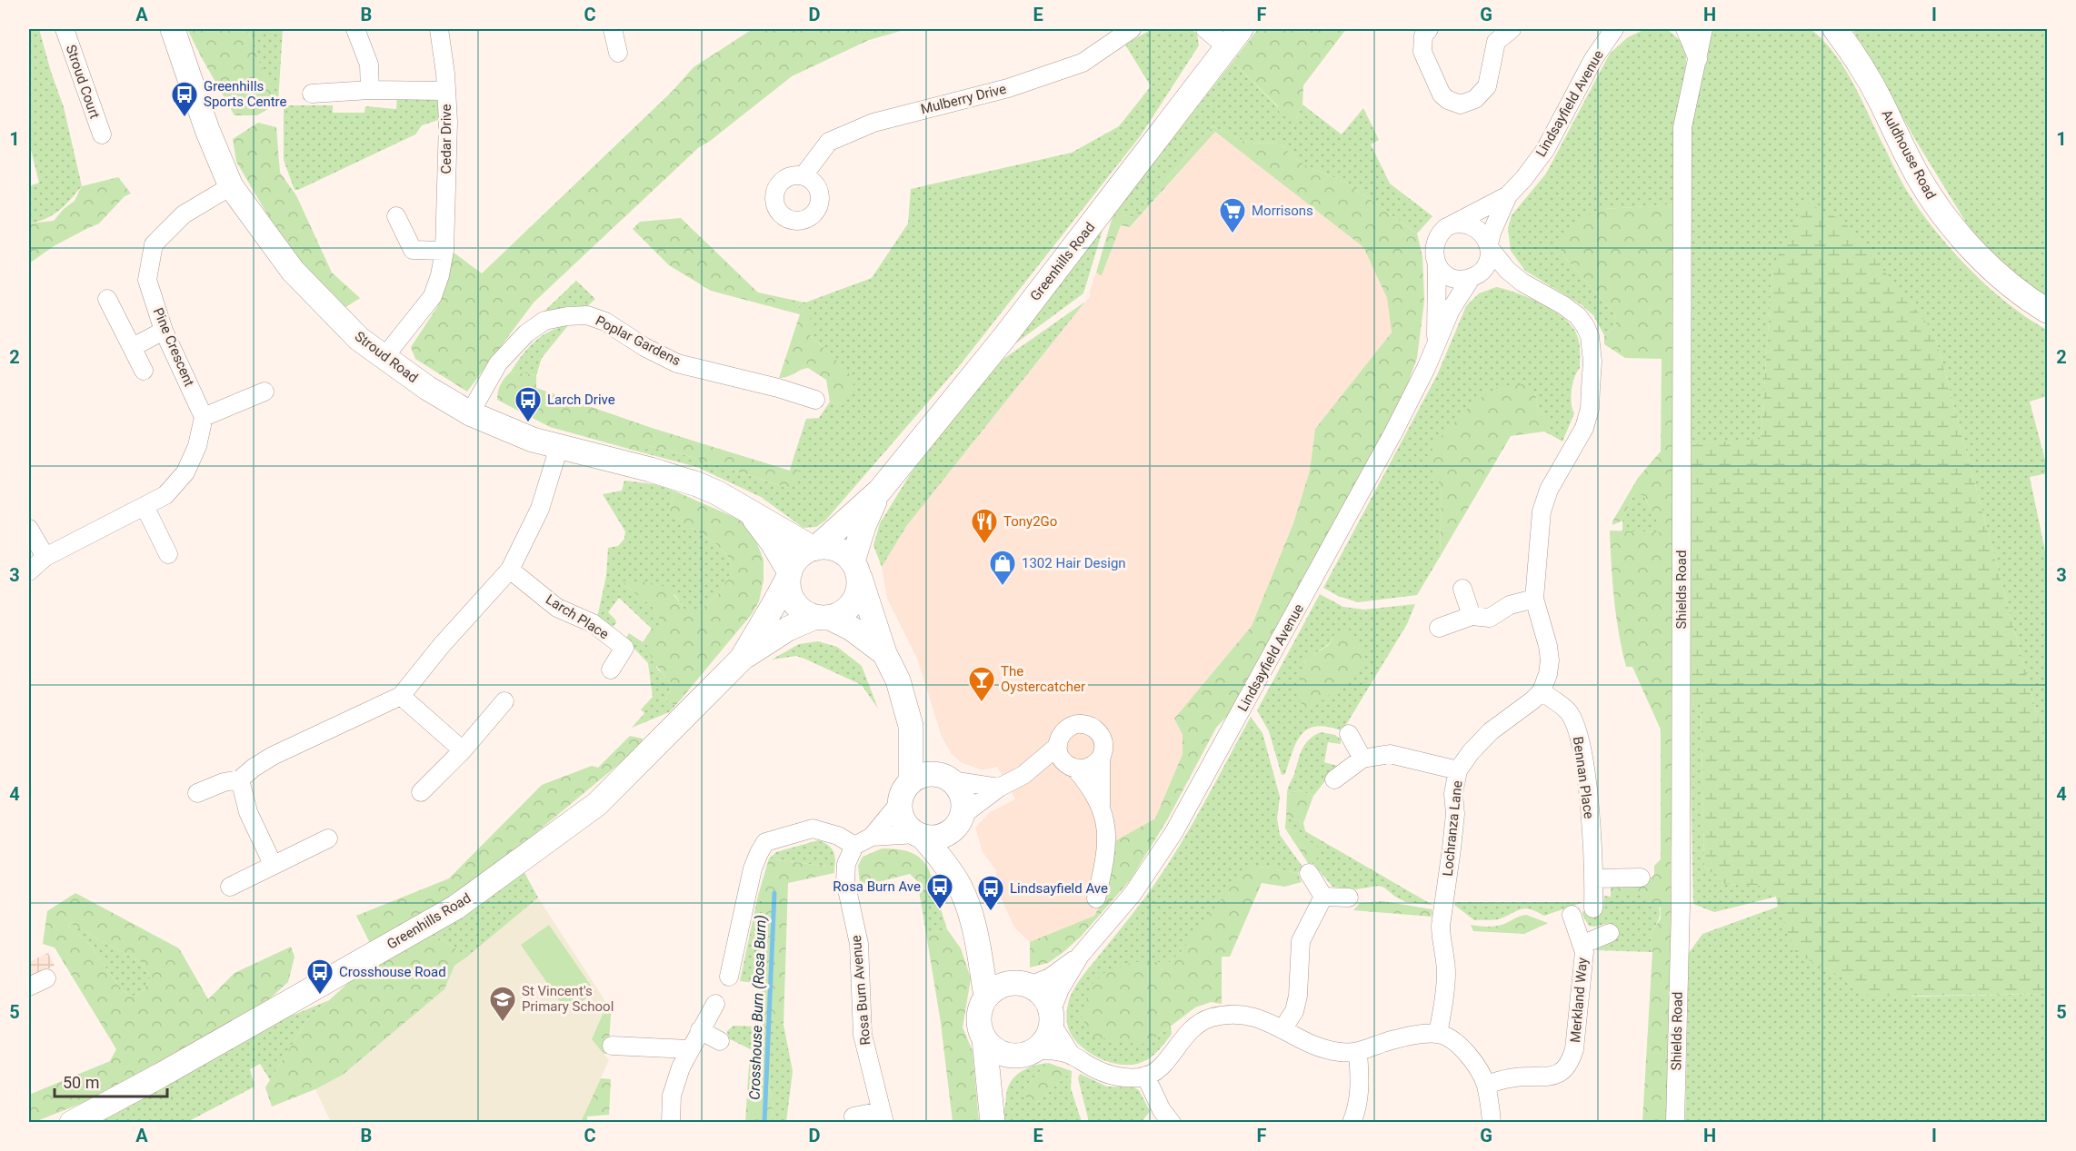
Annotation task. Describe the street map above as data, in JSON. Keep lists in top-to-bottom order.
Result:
{
  "streets": {
    "street": [
      "Stroud Court",
      "Mulberry Drive",
      "Lindsayfield Avenue",
      "Cedar Drive",
      "Auldhouse Road",
      "Greenhills Road",
      "Poplar Gardens",
      "Pine Crescent",
      "Stroud Road",
      "Shields Road",
      "Larch Place",
      "Bennan Place",
      "Lochranza Lane",
      "Rosa Burn Avenue",
      "Merkland Way"
    ]
  },
  "crossings": [
    ["Cedar Drive", "Stroud Road"],
    ["Greenhills Road", "Stroud Road"],
    ["Poplar Gardens", "Stroud Road"],
    ["Pine Crescent", "Stroud Road"],
    ["Bennan Place", "Lochranza Lane"]
  ],
  "water": ["Crosshouse Burn (Rosa Burn)"],
  "places": {
    "bus stop": [
      "Greenhills Sports Centre",
      "Larch Drive",
      "Rosa Burn Ave",
      "Lindsayfield Ave",
      "Crosshouse Road"
    ],
    "supermarket": ["Morrisons"],
    "restaurant": ["Tony2Go"],
    "shop": ["1302 Hair Design"],
    "bar": ["The Oystercatcher"],
    "school or university": ["St Vincent's Primary School"]
  },
  "scale_bar": "50 m",
  "grid": {
    "columns": [
      "A",
      "B",
      "C",
      "D",
      "E",
      "F",
      "G",
      "H",
      "I"
    ],
    "rows": [
      "1",
      "2",
      "3",
      "4",
      "5"
    ]
  }
}
